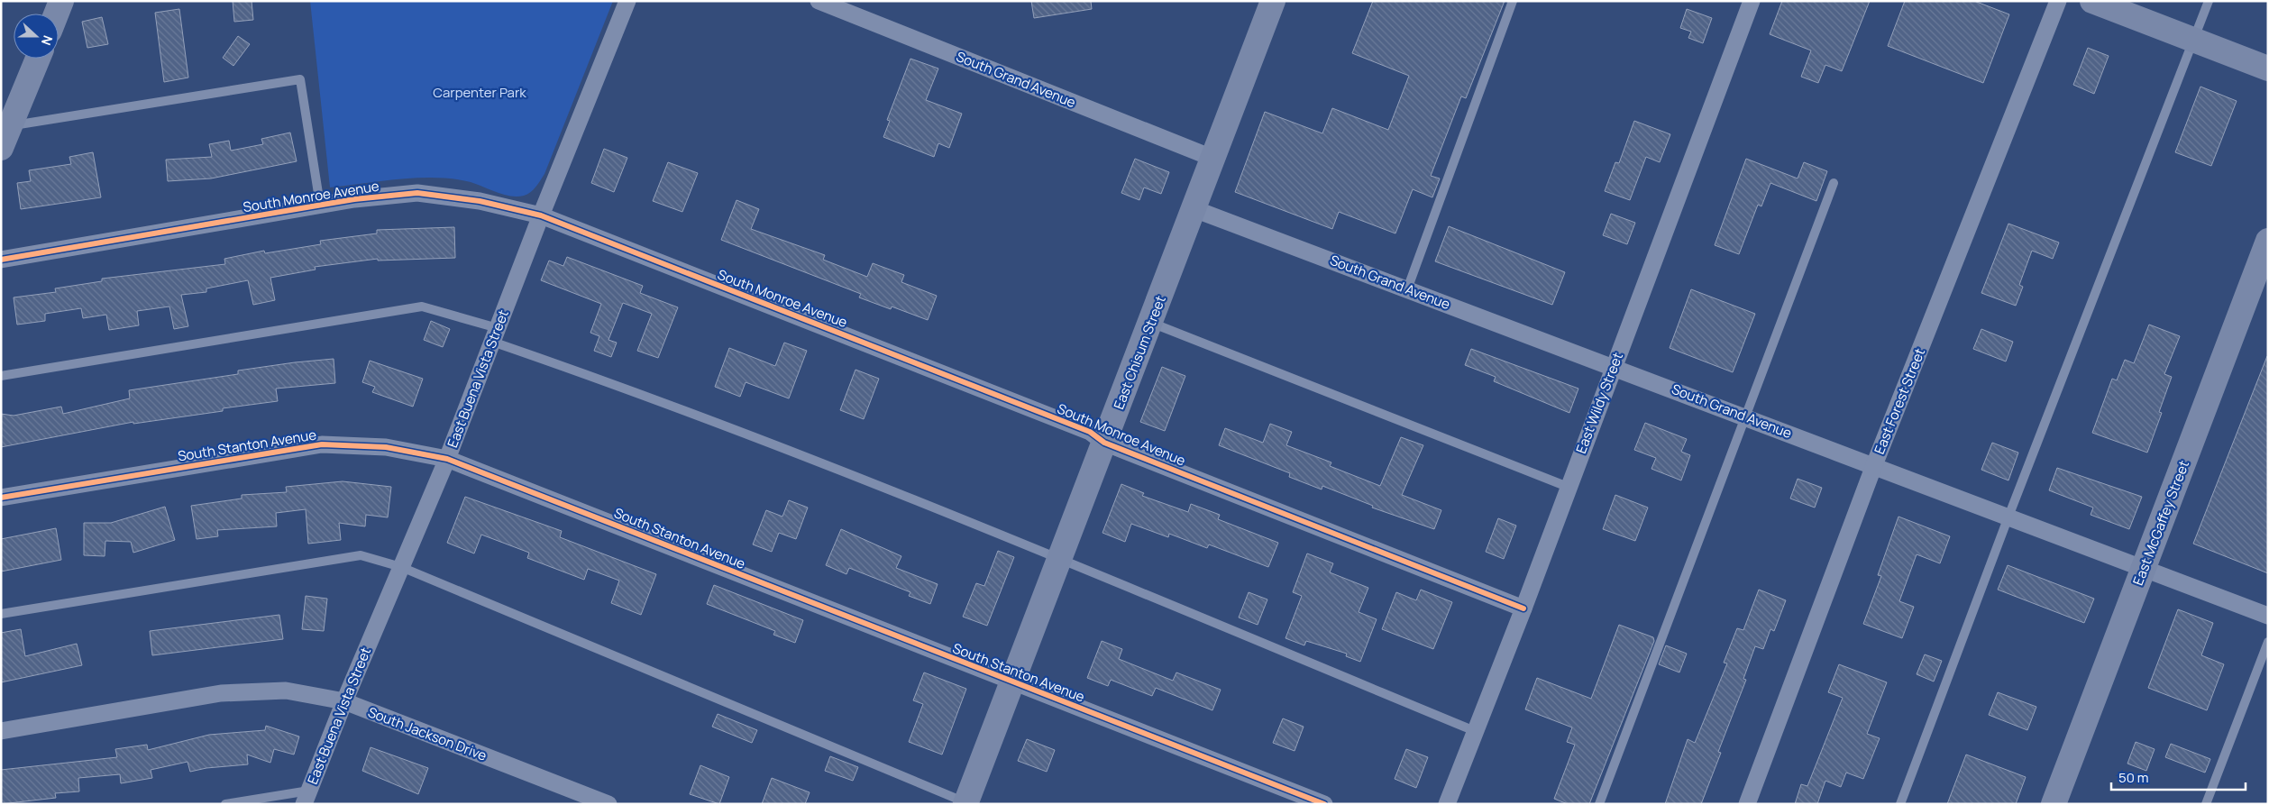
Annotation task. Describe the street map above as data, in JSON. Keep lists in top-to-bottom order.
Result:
{
  "streets": {
    "street": [
      "South Grand Avenue",
      "South Monroe Avenue",
      "East Chisum Street",
      "East Buena Vista Street",
      "East Forest Street",
      "East Wildy Street",
      "South Stanton Avenue",
      "East McGaffey Street",
      "South Jackson Drive"
    ]
  },
  "crossings": [
    ["South Grand Avenue", "East Chisum Street"],
    ["South Grand Avenue", "East Forest Street"],
    ["South Grand Avenue", "East Wildy Street"],
    ["South Grand Avenue", "East McGaffey Street"],
    ["South Monroe Avenue", "East Chisum Street"],
    ["South Monroe Avenue", "East Buena Vista Street"],
    ["South Monroe Avenue", "East Wildy Street"],
    ["East Chisum Street", "South Stanton Avenue"],
    ["East Buena Vista Street", "South Stanton Avenue"],
    ["East Buena Vista Street", "South Jackson Drive"]
  ],
  "parks": ["Carpenter Park"],
  "scale_bar": "50 m",
  "north": "right"
}
